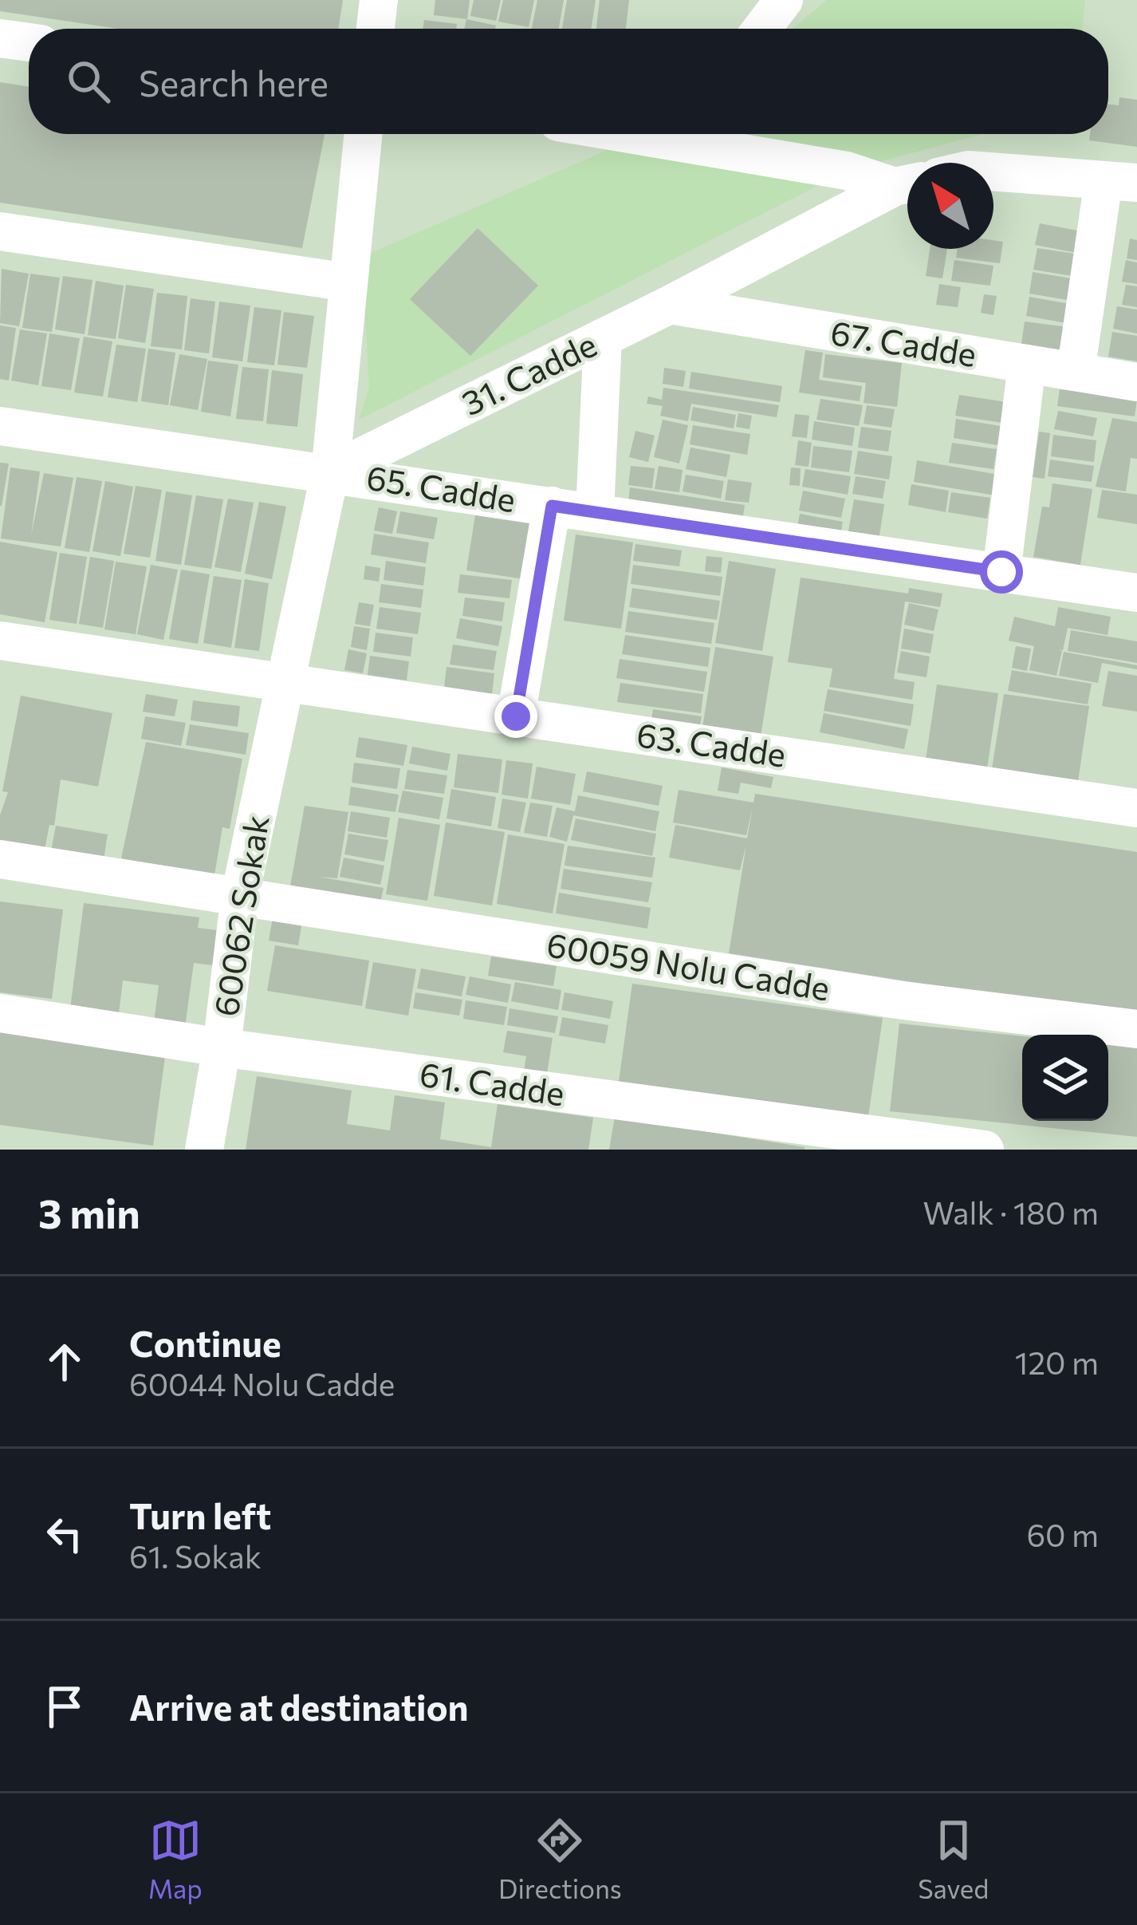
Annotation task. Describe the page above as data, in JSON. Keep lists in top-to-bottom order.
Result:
{
  "streets": {
    "street": [
      "67. Cadde",
      "31. Cadde",
      "65. Cadde",
      "63. Cadde",
      "60062 Sokak",
      "60059 Nolu Cadde",
      "61. Cadde"
    ]
  },
  "crossings": [
    ["67. Cadde", "31. Cadde"],
    ["31. Cadde", "65. Cadde"],
    ["63. Cadde", "60062 Sokak"],
    ["60062 Sokak", "60059 Nolu Cadde"],
    ["60062 Sokak", "61. Cadde"]
  ],
  "north": "top left",
  "page": {
    "search": "Search here",
    "heading": ["3 min", "Walk · 180 m"],
    "list": [
      ["Continue", "60044 Nolu Cadde", "120 m"],
      ["Turn left", "61. Sokak", "60 m"],
      "Arrive at destination"
    ],
    "nav": ["Map", "Directions", "Saved"]
  }
}
